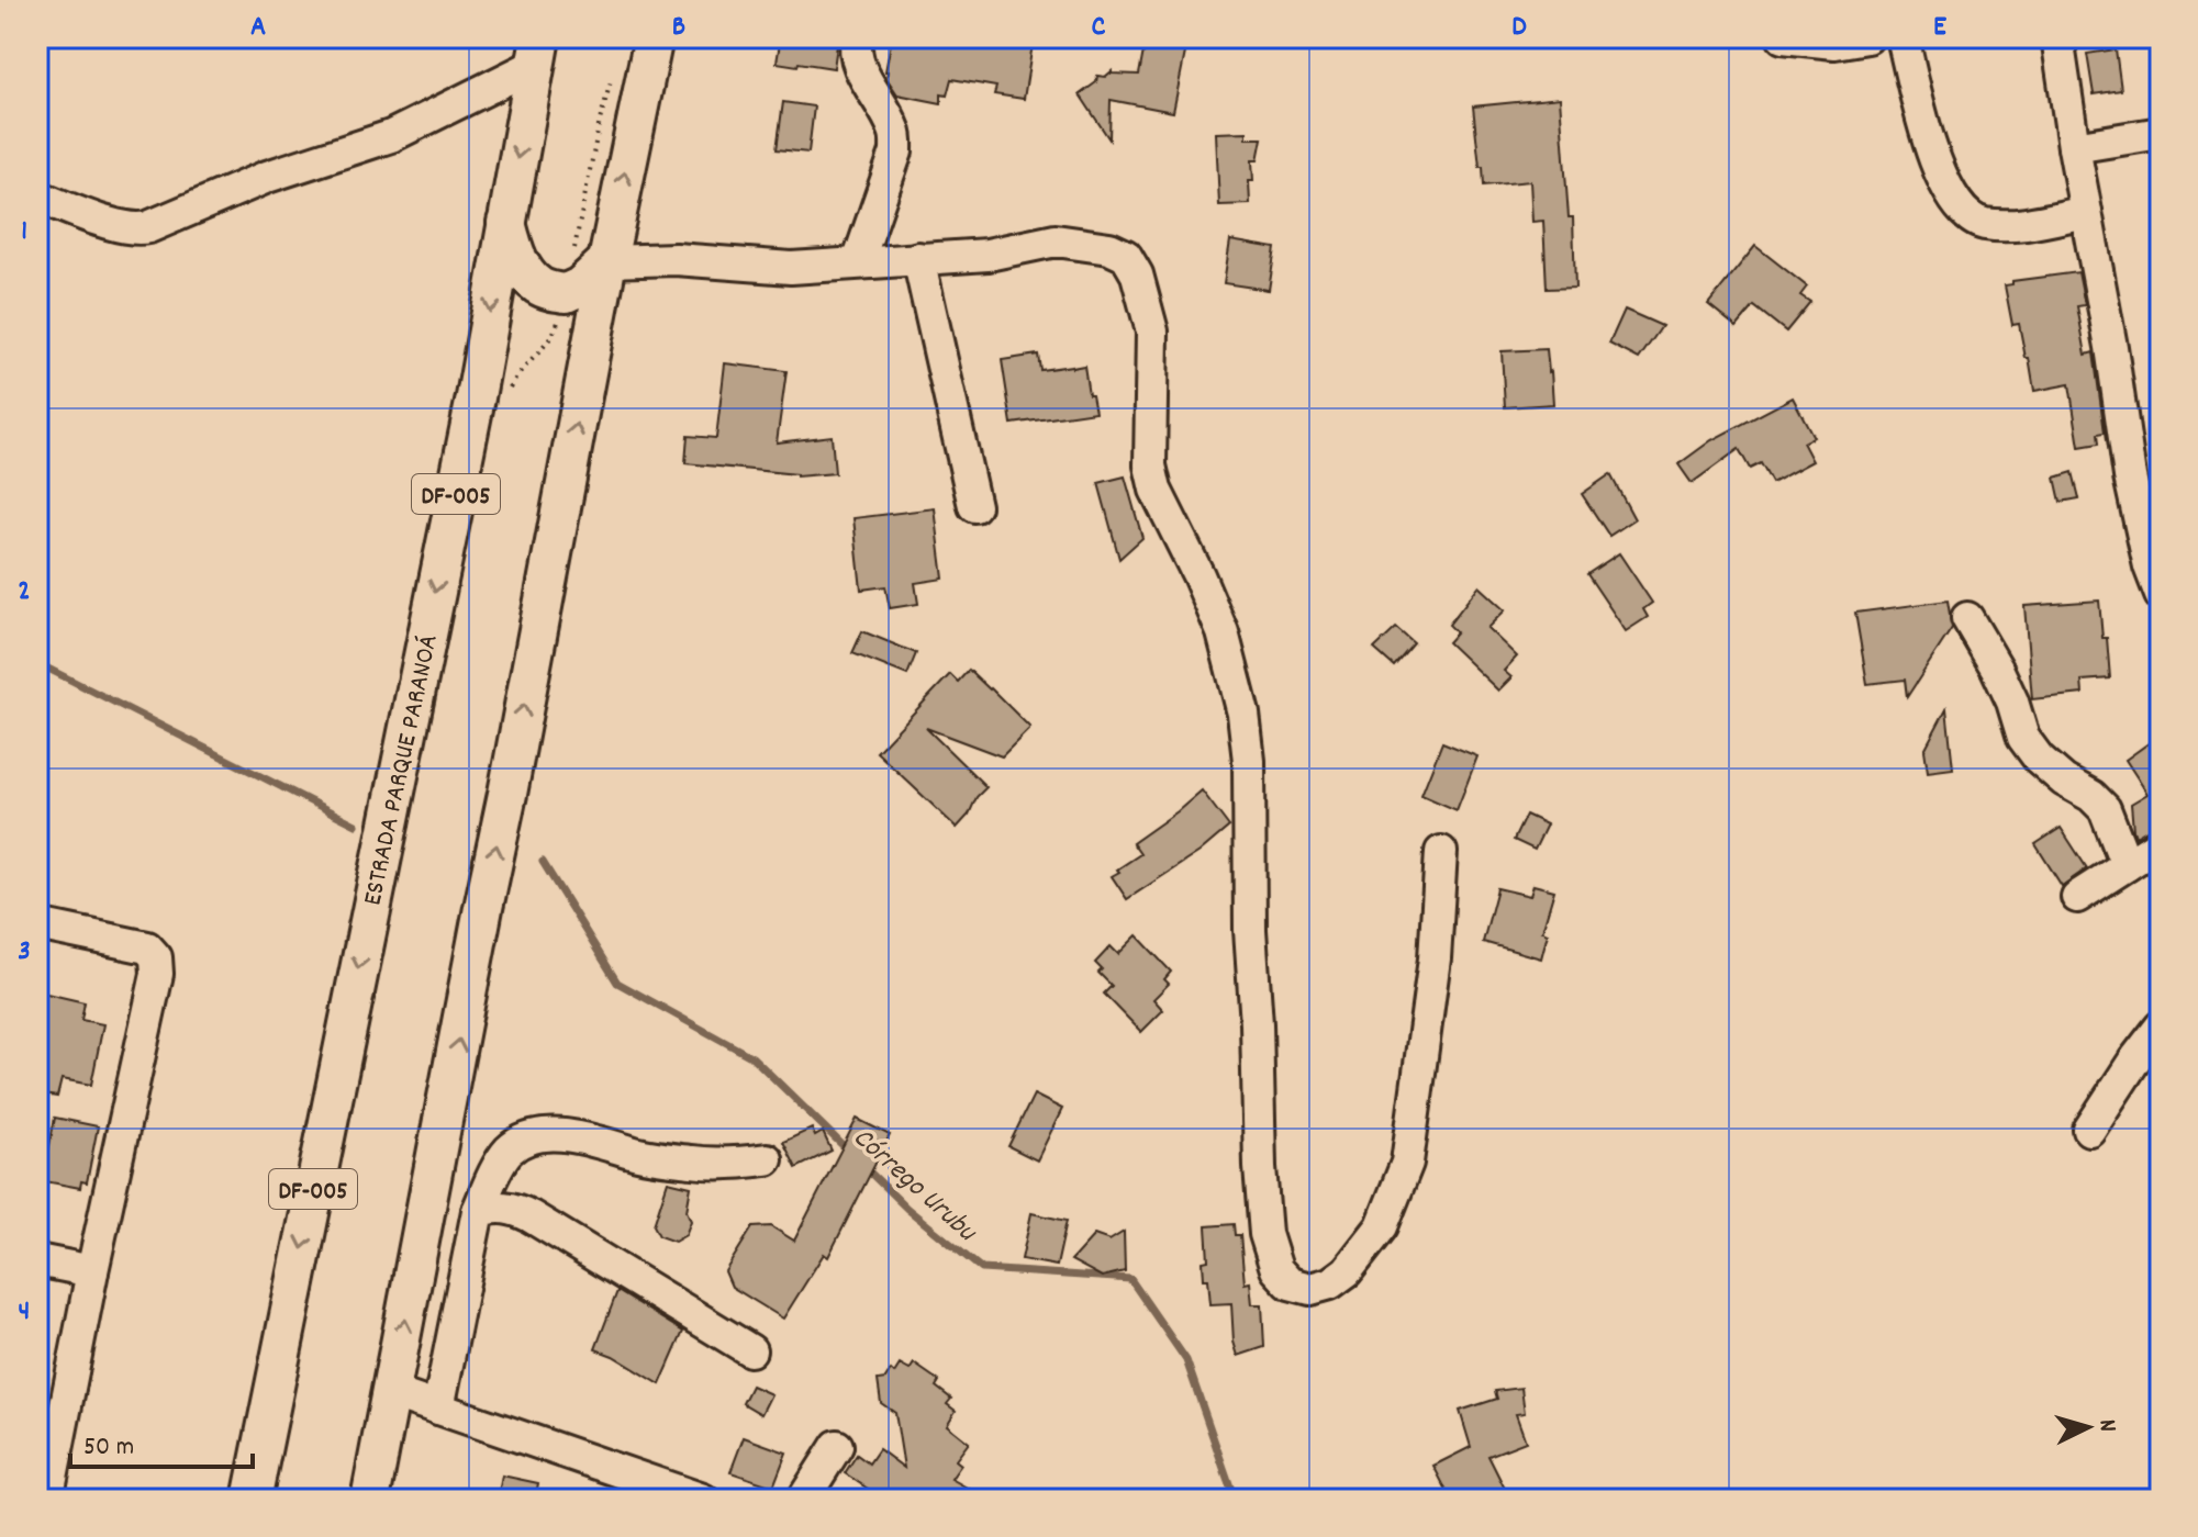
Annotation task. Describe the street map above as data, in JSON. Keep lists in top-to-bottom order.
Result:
{
  "streets": {
    "main road": ["DF-005", "ESTRADA PARQUE PARANOÁ"]
  },
  "water": ["Córrego Urubu"],
  "scale_bar": "50 m",
  "north": "right",
  "grid": {
    "columns": [
      "A",
      "B",
      "C",
      "D",
      "E"
    ],
    "rows": [
      "1",
      "2",
      "3",
      "4"
    ]
  }
}
